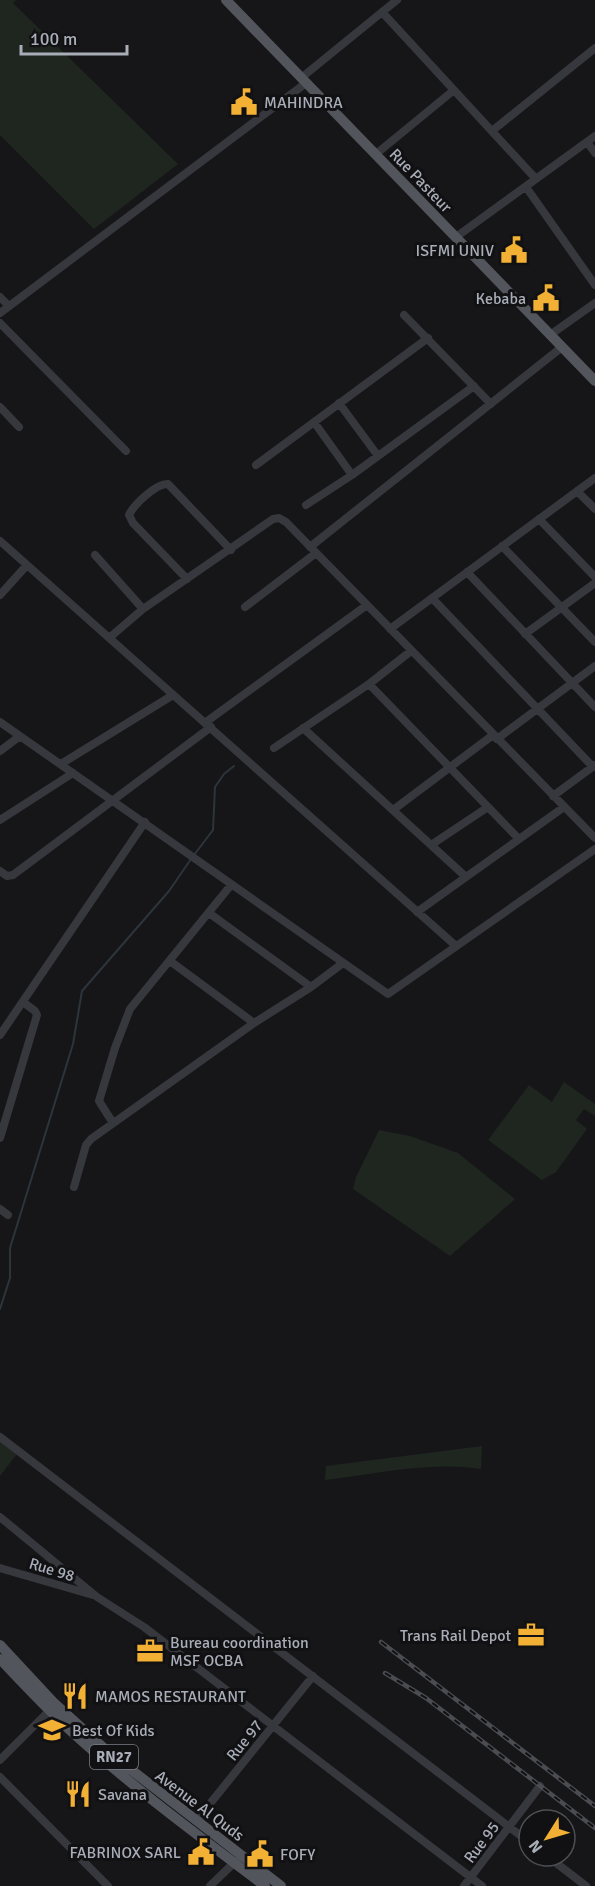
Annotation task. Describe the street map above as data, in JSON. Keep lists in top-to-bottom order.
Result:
{
  "streets": {
    "main road": ["Rue Pasteur", "RN27", "Avenue Al Quds"],
    "street": ["Rue 98", "Rue 97", "Rue 95"]
  },
  "crossings": [
    ["Rue 97", "Avenue Al Quds"]
  ],
  "places": {
    "public building": [
      "MAHINDRA",
      "ISFMI UNIV",
      "Kebaba",
      "FABRINOX SARL",
      "FOFY"
    ],
    "office": ["Trans Rail Depot", "Bureau coordination MSF OCBA"],
    "restaurant": ["MAMOS RESTAURANT", "Savana"],
    "school or university": ["Best Of Kids"]
  },
  "scale_bar": "100 m",
  "north": "bottom left"
}
